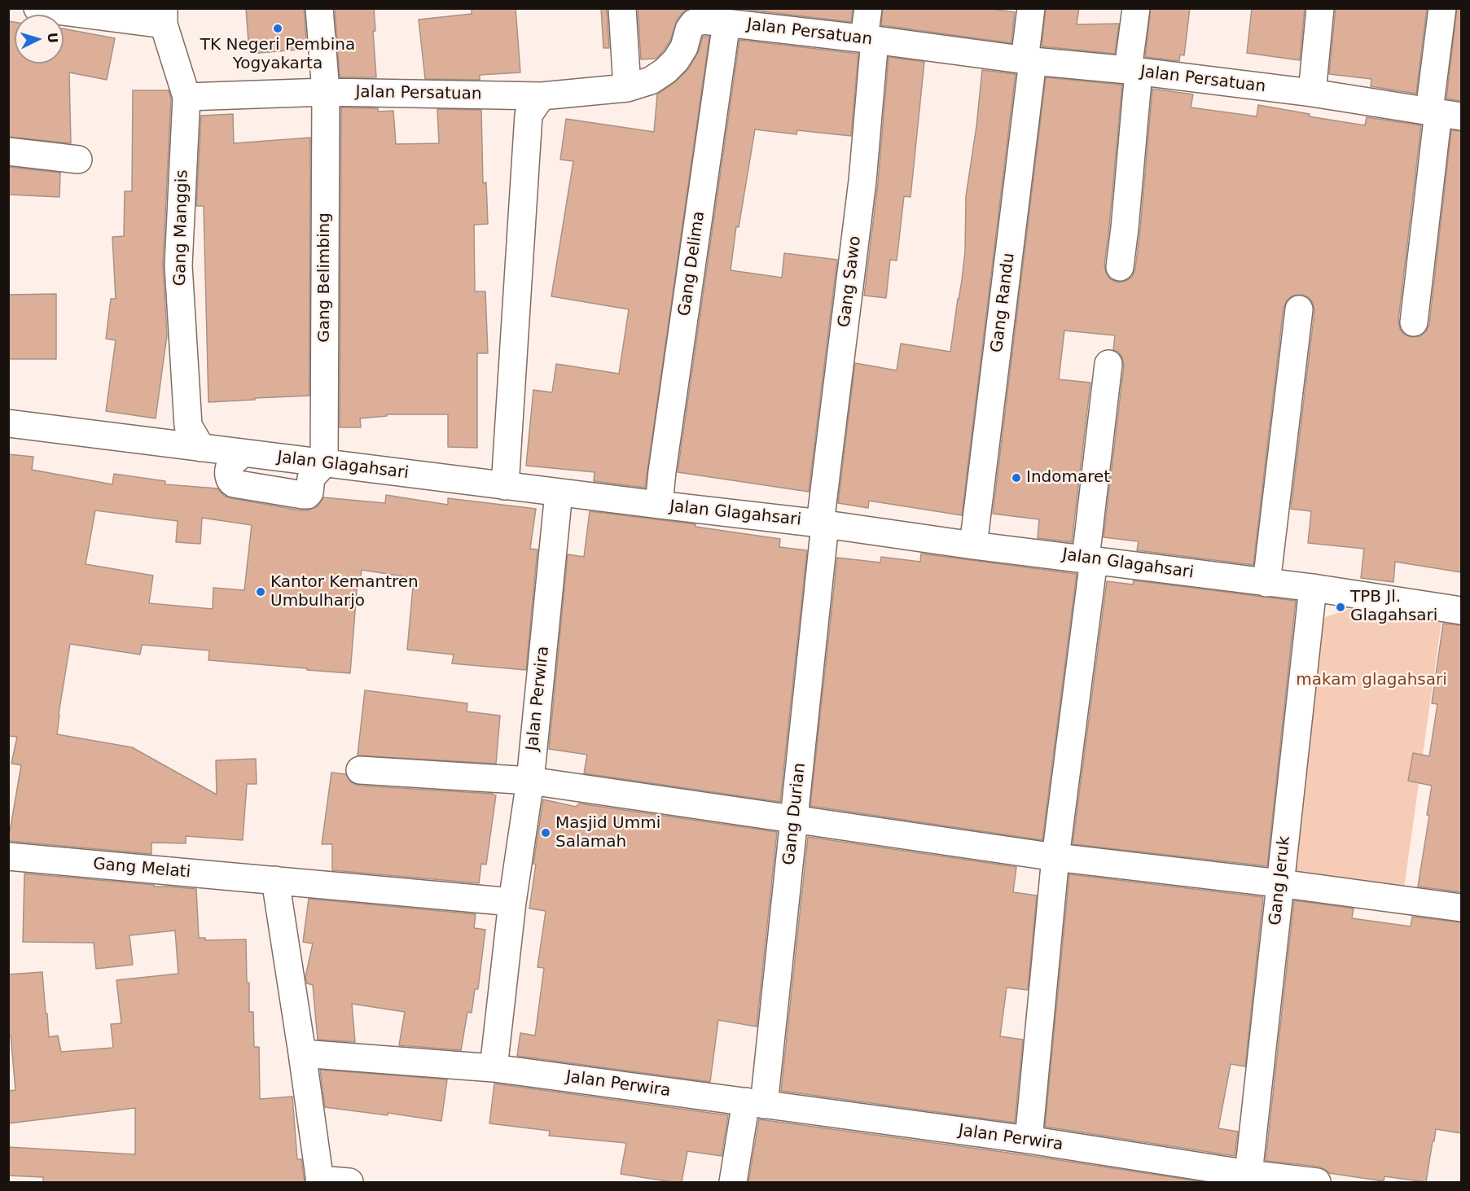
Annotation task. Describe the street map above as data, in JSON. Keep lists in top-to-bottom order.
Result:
{
  "streets": {
    "street": [
      "Jalan Persatuan",
      "Gang Manggis",
      "Gang Delima",
      "Gang Belimbing",
      "Gang Sawo",
      "Gang Randu",
      "Jalan Glagahsari",
      "Jalan Perwira",
      "Gang Durian",
      "Gang Melati",
      "Gang Jeruk"
    ]
  },
  "crossings": [
    ["Jalan Persatuan", "Gang Manggis"],
    ["Jalan Persatuan", "Gang Delima"],
    ["Jalan Persatuan", "Gang Belimbing"],
    ["Jalan Persatuan", "Gang Sawo"],
    ["Jalan Persatuan", "Gang Randu"],
    ["Gang Manggis", "Jalan Glagahsari"],
    ["Gang Delima", "Jalan Glagahsari"],
    ["Gang Belimbing", "Jalan Glagahsari"],
    ["Gang Sawo", "Jalan Glagahsari"],
    ["Gang Sawo", "Gang Durian"],
    ["Gang Randu", "Jalan Glagahsari"],
    ["Jalan Glagahsari", "Jalan Perwira"],
    ["Jalan Glagahsari", "Gang Durian"],
    ["Jalan Glagahsari", "Gang Jeruk"],
    ["Jalan Perwira", "Gang Durian"],
    ["Jalan Perwira", "Gang Melati"],
    ["Jalan Perwira", "Gang Jeruk"]
  ],
  "parks": ["makam glagahsari"],
  "places": [
    "TK Negeri Pembina Yogyakarta",
    "Indomaret",
    "Kantor Kemantren Umbulharjo",
    "TPB Jl. Glagahsari",
    "Masjid Ummi Salamah"
  ],
  "north": "right"
}
